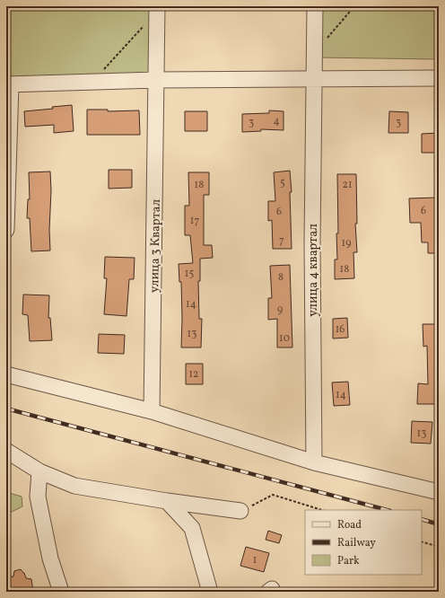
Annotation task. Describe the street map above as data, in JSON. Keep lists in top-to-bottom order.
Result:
{
  "streets": {
    "street": ["улица 3 Квартал", "улица 4 квартал"]
  },
  "house_numbers": [
    "4",
    "3",
    "3",
    "5",
    "18",
    "21",
    "6",
    "6",
    "17",
    "7",
    "19",
    "18",
    "15",
    "8",
    "14",
    "9",
    "16",
    "13",
    "10",
    "12",
    "14",
    "13",
    "1"
  ],
  "legend": ["Road", "Railway", "Park"]
}
